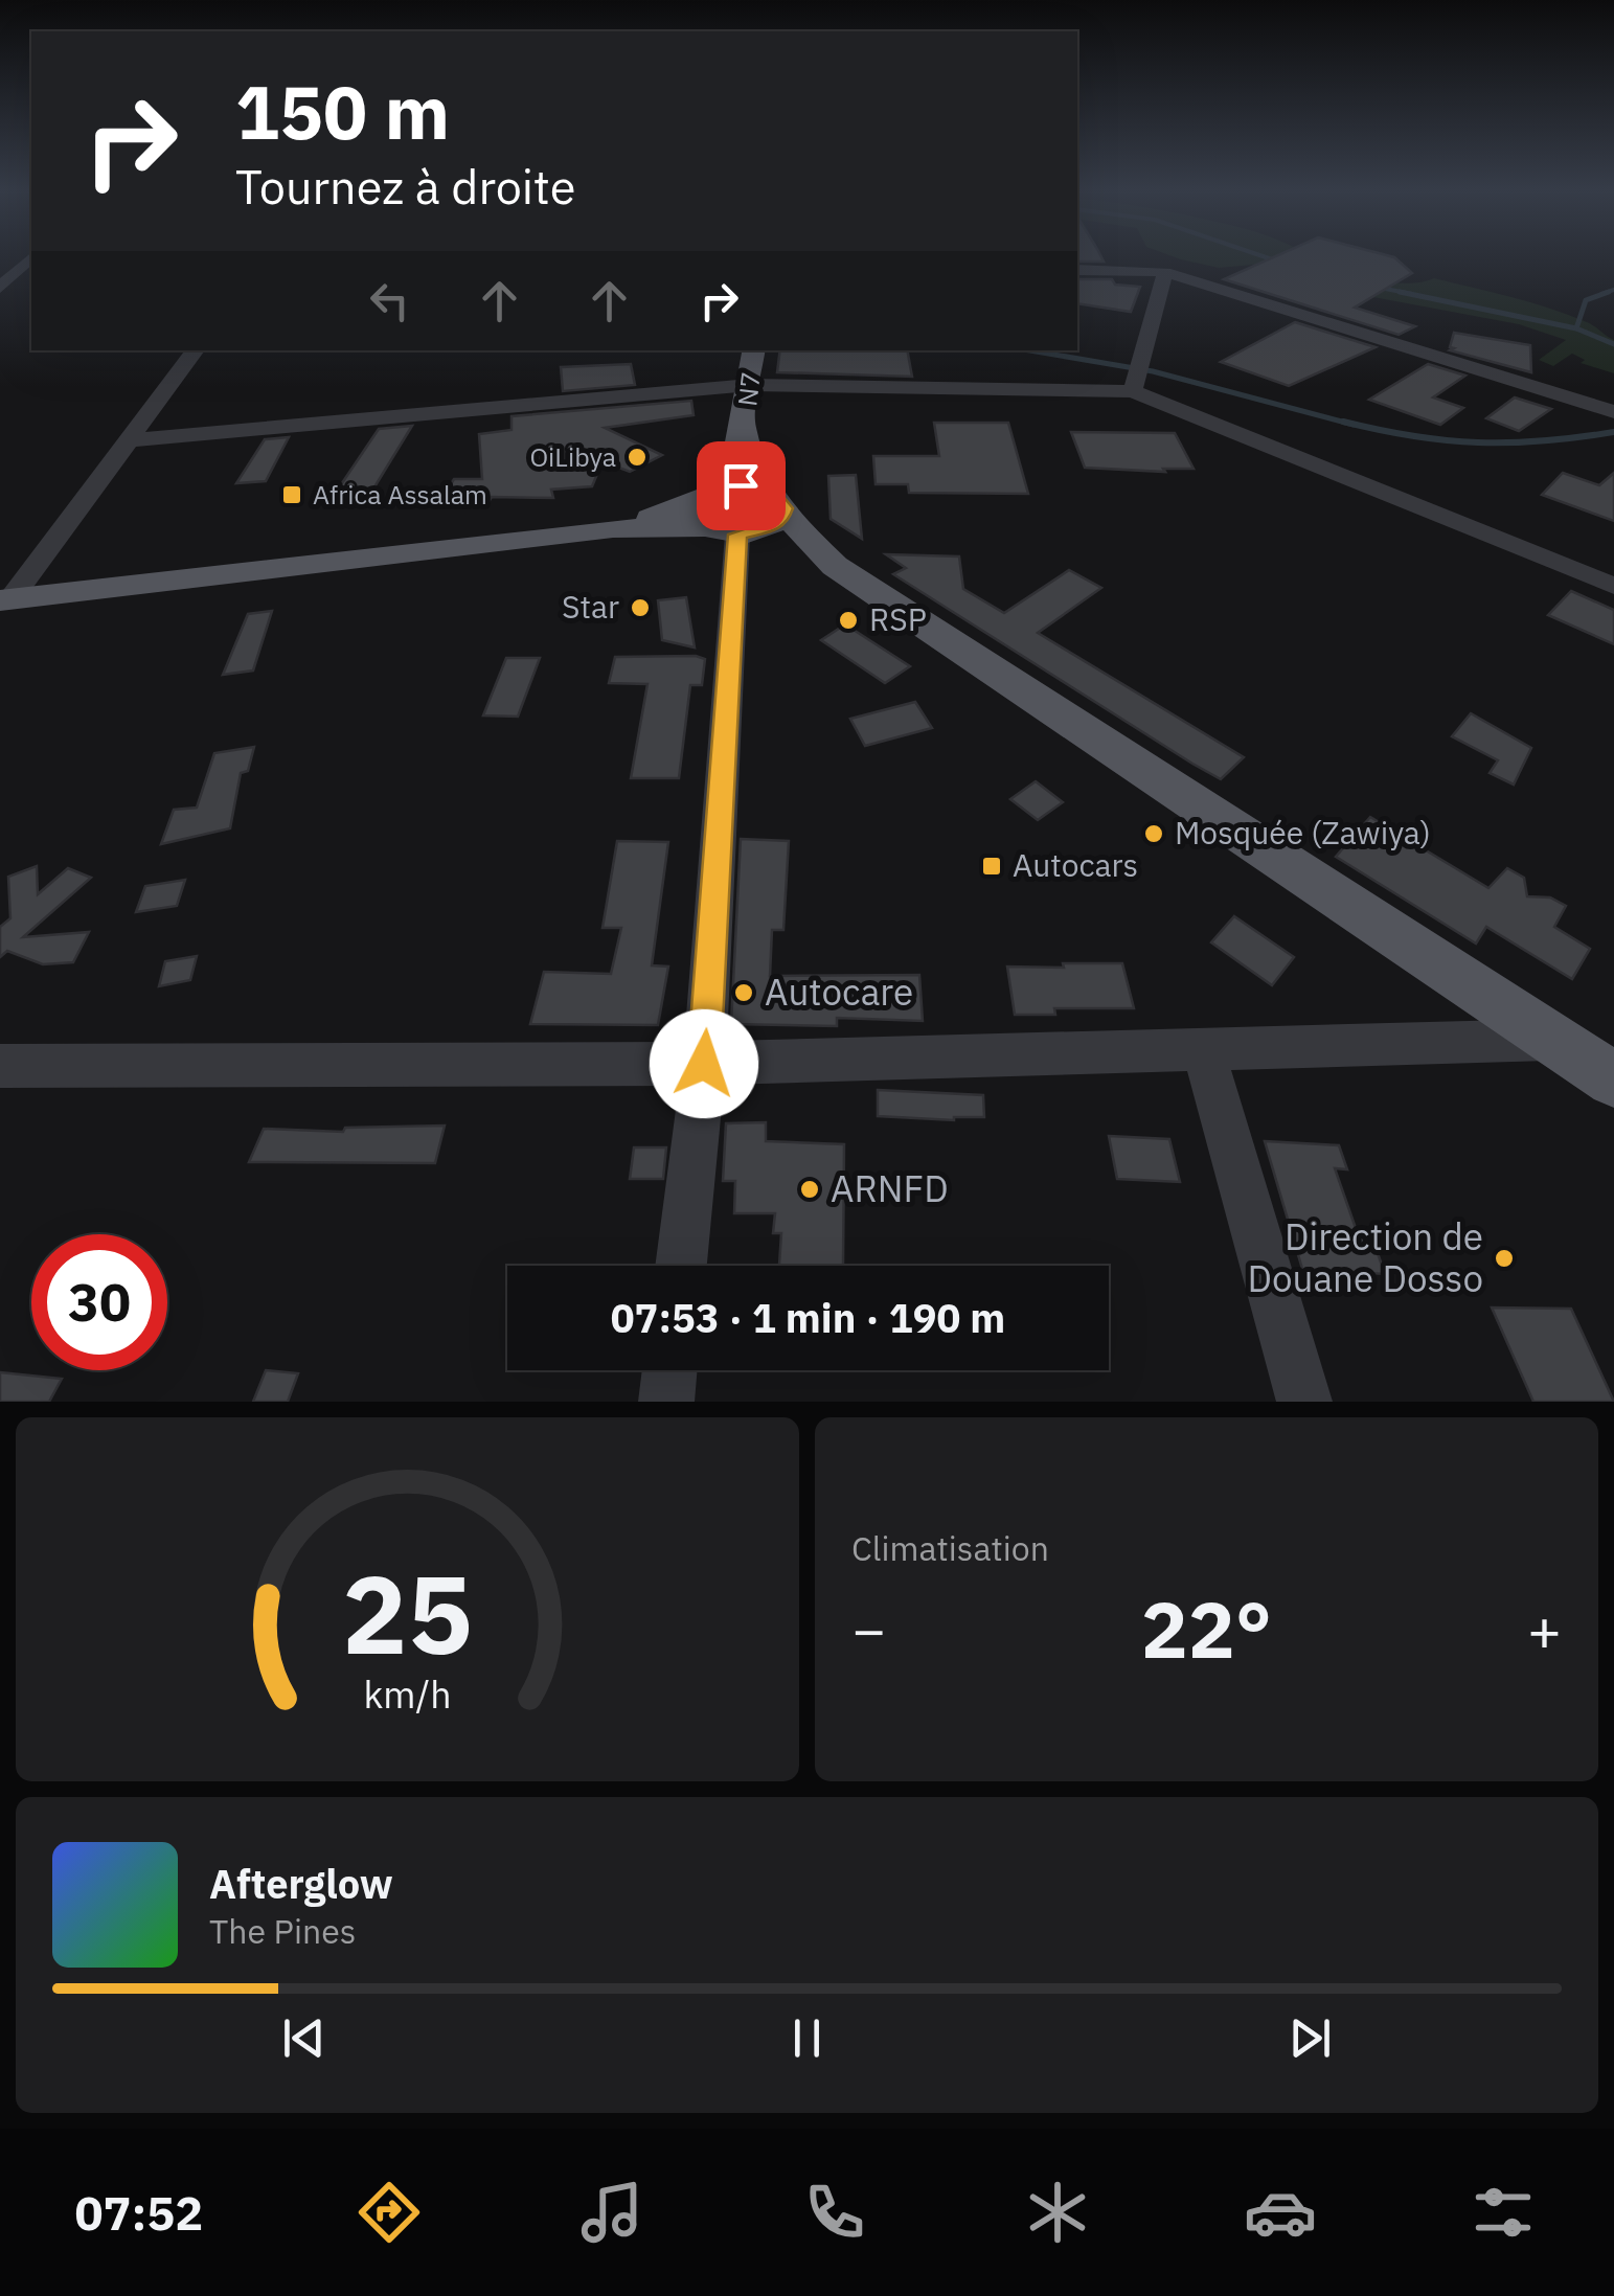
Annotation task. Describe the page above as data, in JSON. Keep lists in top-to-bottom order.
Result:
{
  "streets": {
    "main road": ["N7"]
  },
  "places": {
    "other": [
      "OiLibya",
      "Star",
      "RSP",
      "Mosquée (Zawiya)",
      "Autocare",
      "ARNFD",
      "Direction de Douane Dosso"
    ],
    "transit": ["Africa Assalam", "Autocars"]
  },
  "page": {
    "turn": ["150 m", "Tournez à droite"],
    "limit": "30",
    "trip": "07:53 · 1 min · 190 m",
    "tile": "Climatisation",
    "heat": ["−", "22°", "+"],
    "song": ["Afterglow", "The Pines"],
    "tabs": "07:52",
    "gauge": ["25", "km/h"]
  }
}
